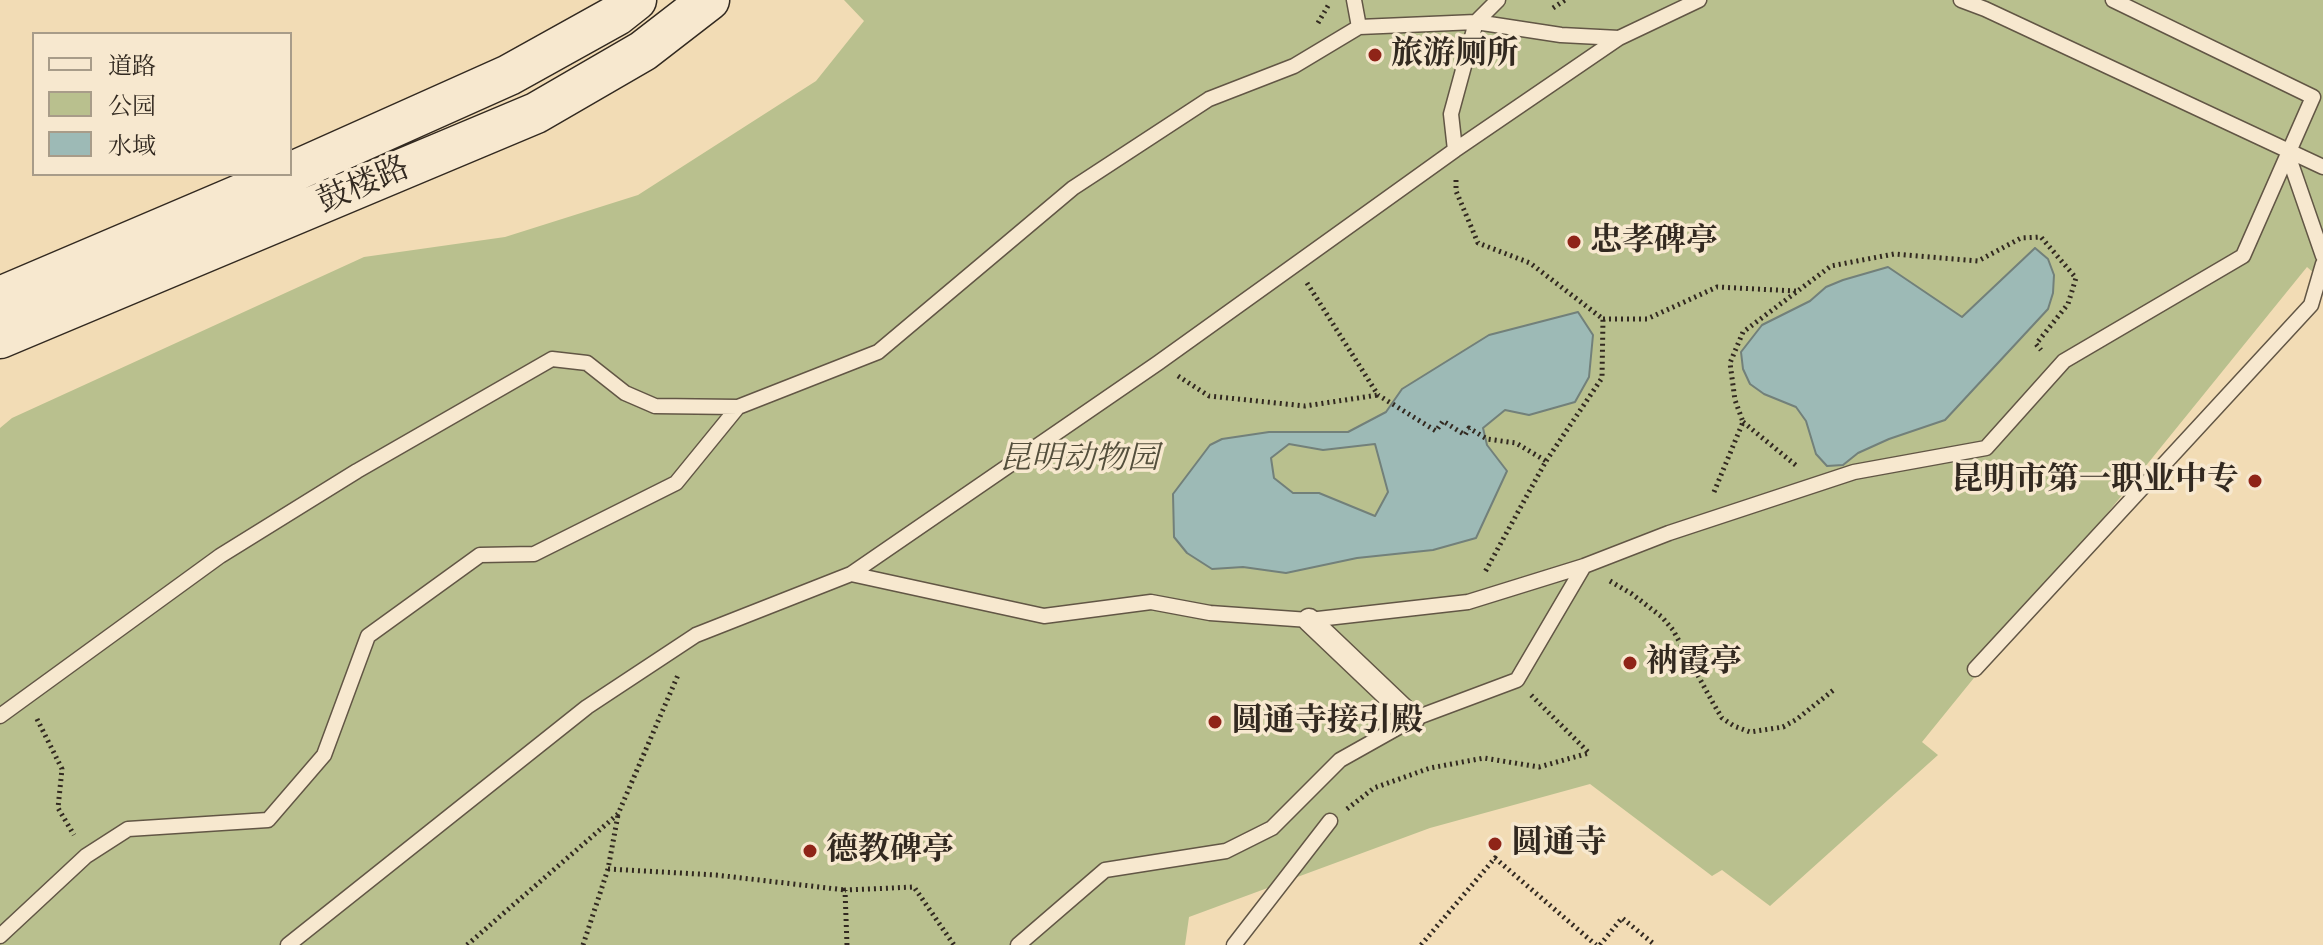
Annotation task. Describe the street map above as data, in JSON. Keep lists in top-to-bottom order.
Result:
{
  "streets": {
    "main road": ["鼓楼路"]
  },
  "parks": ["昆明动物园"],
  "places": [
    "旅游厕所",
    "忠孝碑亭",
    "昆明市第一职业中专",
    "衲霞亭",
    "圆通寺接引殿",
    "圆通寺",
    "德教碑亭"
  ],
  "legend": ["道路", "公园", "水域"]
}
